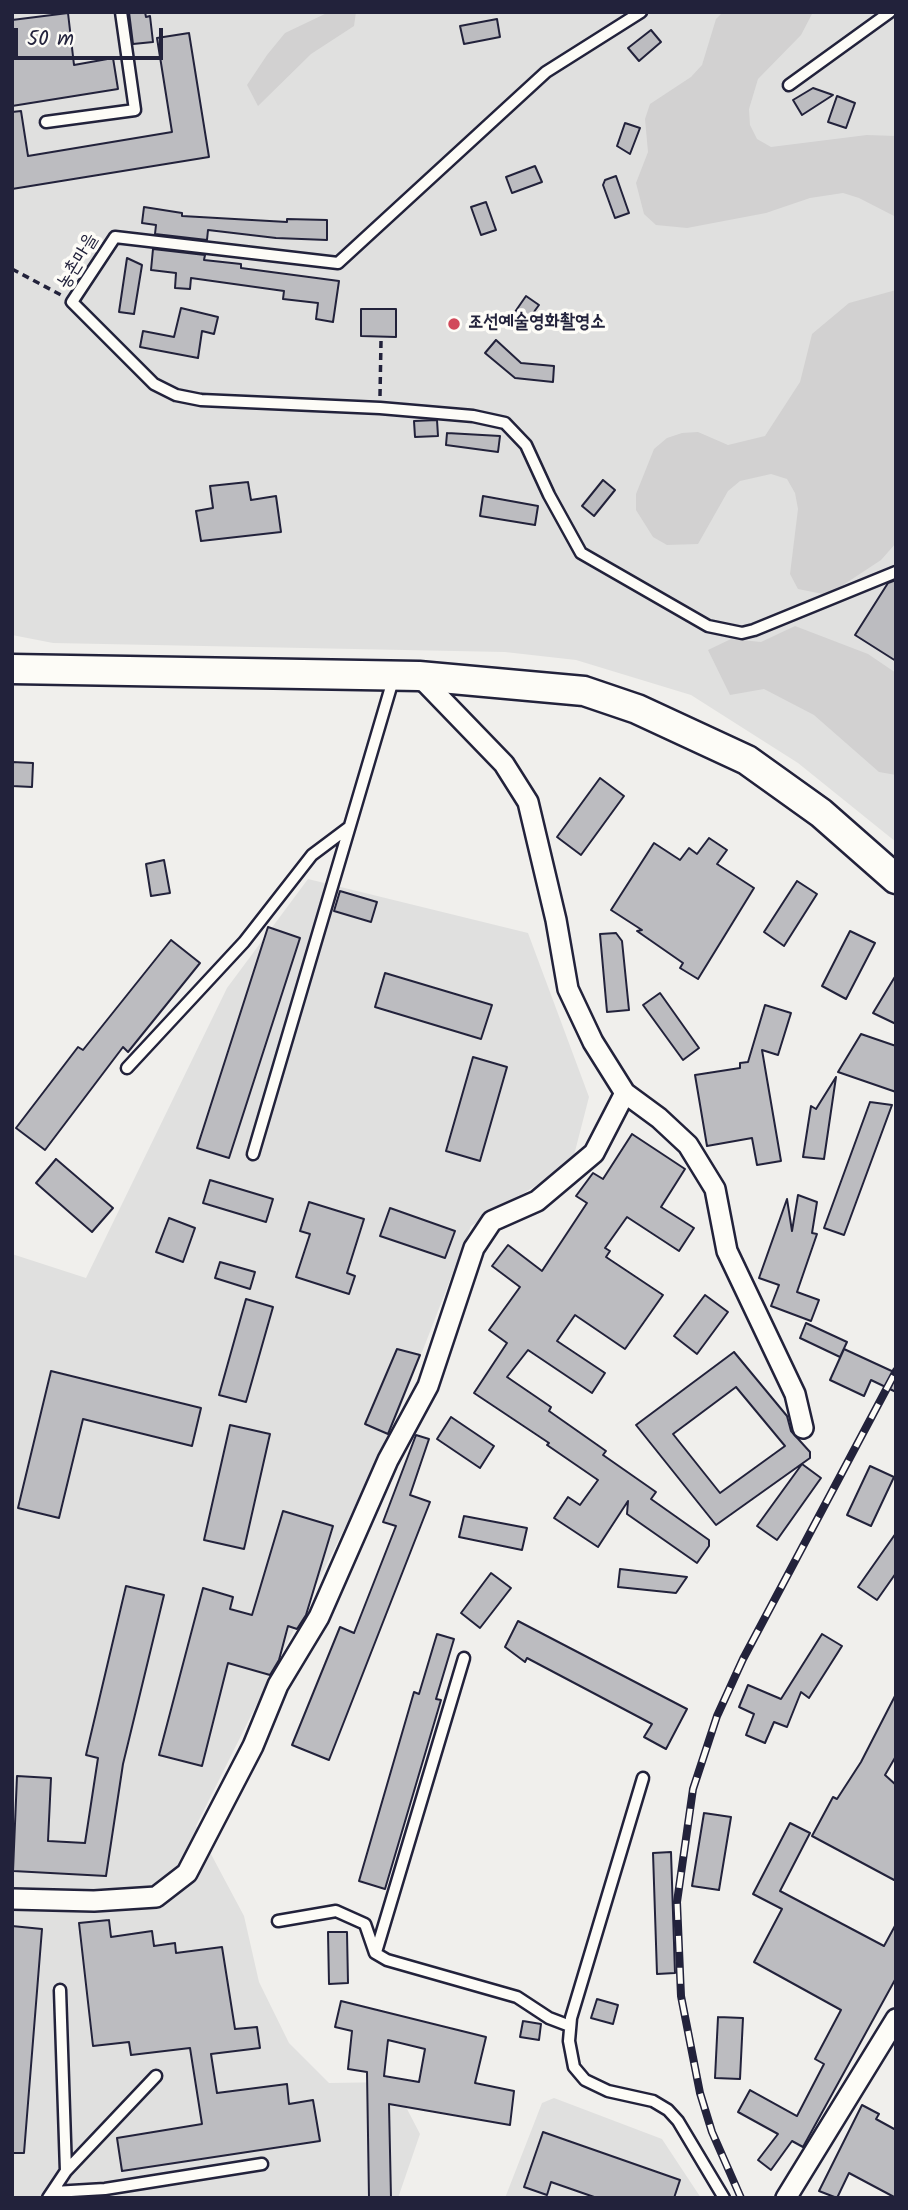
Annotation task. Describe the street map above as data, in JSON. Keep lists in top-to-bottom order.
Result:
{
  "streets": {
    "lane": ["농촌마을"]
  },
  "places": ["조선예술영화촬영소"],
  "scale_bar": "50 m"
}
